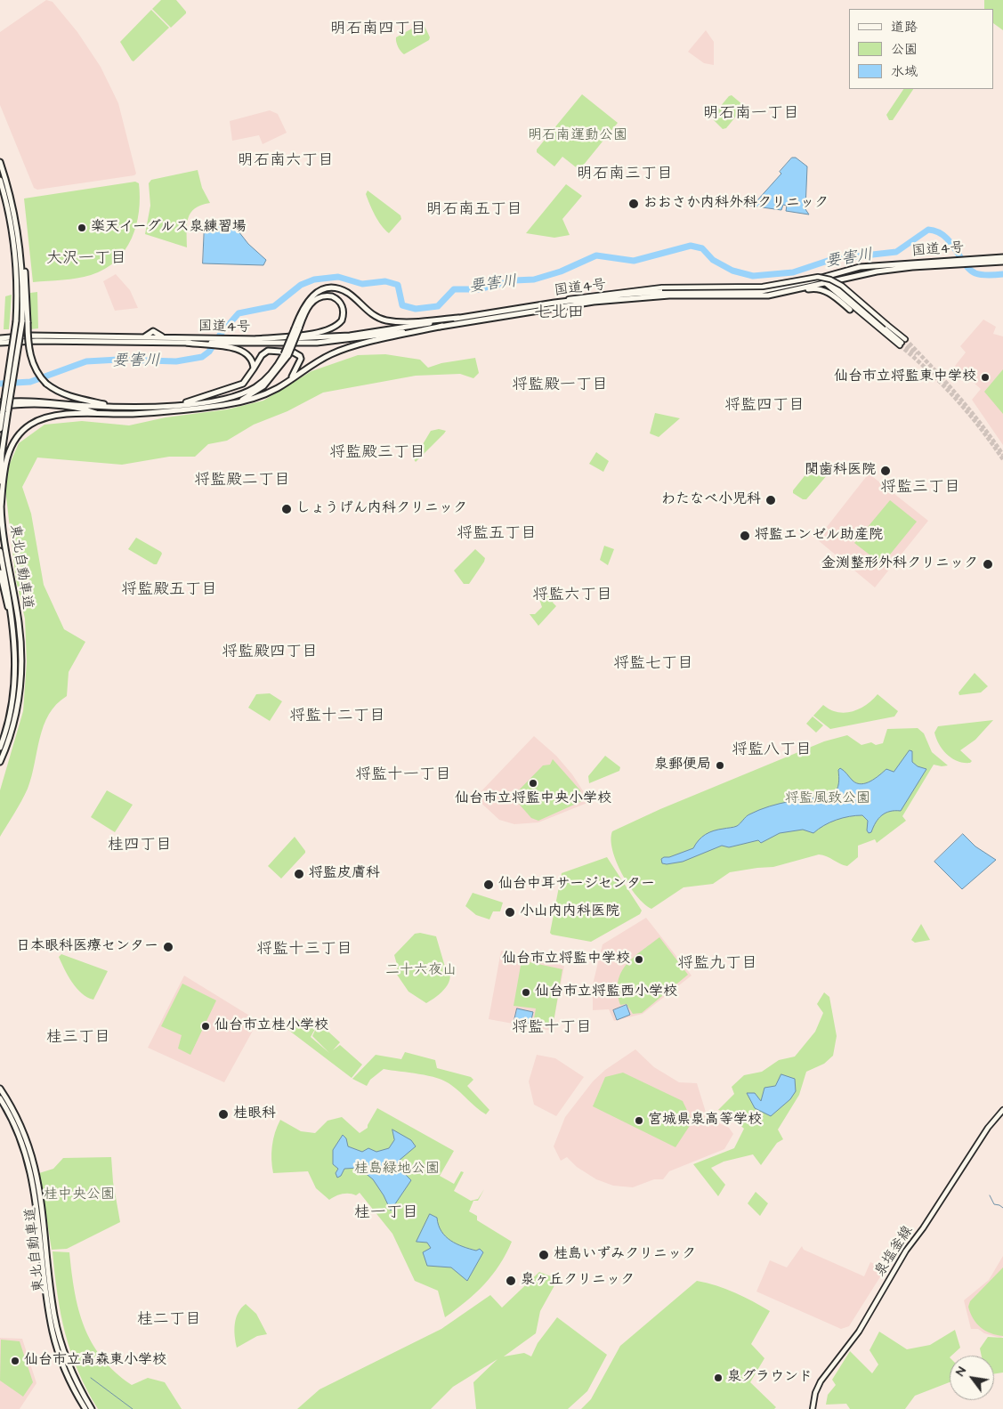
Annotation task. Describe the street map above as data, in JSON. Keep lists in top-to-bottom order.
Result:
{
  "streets": {
    "highway": ["国道4号", "東北自動車道"],
    "main road": ["泉塩釜線"]
  },
  "districts": [
    "明石南四丁目",
    "明石南一丁目",
    "明石南六丁目",
    "明石南三丁目",
    "明石南五丁目",
    "大沢一丁目",
    "七北田",
    "将監殿一丁目",
    "将監四丁目",
    "将監殿三丁目",
    "将監殿二丁目",
    "将監三丁目",
    "将監五丁目",
    "将監殿五丁目",
    "将監六丁目",
    "将監殿四丁目",
    "将監七丁目",
    "将監十二丁目",
    "将監八丁目",
    "将監十一丁目",
    "桂四丁目",
    "将監十三丁目",
    "将監九丁目",
    "将監十丁目",
    "桂三丁目",
    "桂一丁目",
    "桂二丁目"
  ],
  "water": ["要害川"],
  "parks": [
    "明石南運動公園",
    "将監風致公園",
    "二十六夜山",
    "桂島緑地公園",
    "桂中央公園"
  ],
  "places": [
    "おおさか内科外科クリニック",
    "楽天イーグルス泉練習場",
    "仙台市立将監東中学校",
    "関歯科医院",
    "わたなべ小児科",
    "しょうげん内科クリニック",
    "将監エンゼル助産院",
    "金渕整形外科クリニック",
    "泉郵便局",
    "仙台市立将監中央小学校",
    "将監皮膚科",
    "仙台中耳サージセンター",
    "小山内内科医院",
    "日本眼科医療センター",
    "仙台市立将監中学校",
    "仙台市立将監西小学校",
    "仙台市立桂小学校",
    "桂眼科",
    "宮城県泉高等学校",
    "桂島いずみクリニック",
    "泉ヶ丘クリニック",
    "仙台市立高森東小学校",
    "泉グラウンド"
  ],
  "legend": ["道路", "公園", "水域"],
  "north": "top left"
}
